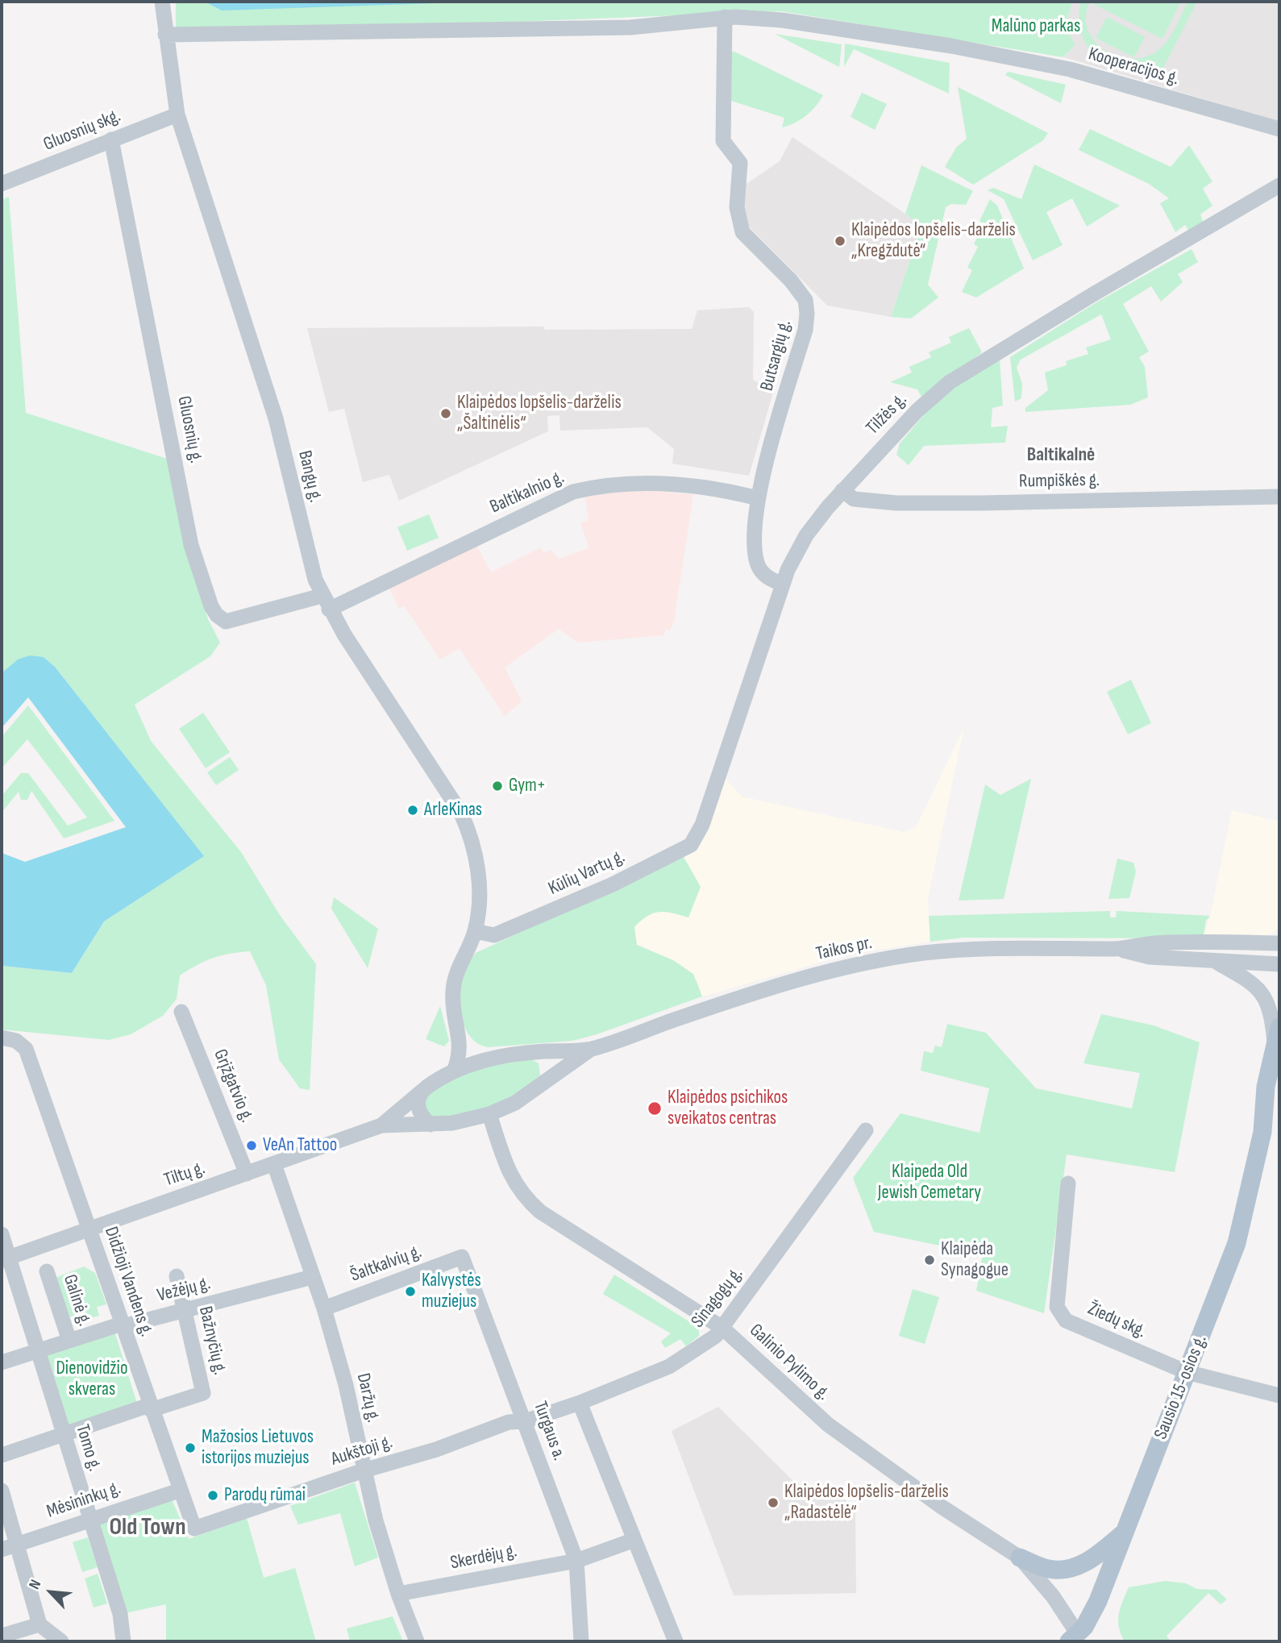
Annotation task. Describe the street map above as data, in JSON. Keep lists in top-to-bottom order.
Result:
{
  "streets": {
    "main road": ["Sausio 15-osios g."],
    "street": [
      "Kooperacijos g.",
      "Gluosnių skg.",
      "Butsargių g.",
      "Tilžės g.",
      "Gluosnių g.",
      "Bangų g.",
      "Rumpiškės g.",
      "Baltikalnio g.",
      "Kūlių Vartų g.",
      "Taikos pr.",
      "Grįžgatvio g.",
      "Tiltų g.",
      "Šaltkalvių g.",
      "Didžioji Vandens g.",
      "Vežėjų g.",
      "Sinagogų g.",
      "Galinė g.",
      "Žiedų skg.",
      "Bažnyčių g.",
      "Galinio Pylimo g.",
      "Daržų g.",
      "Turgaus a.",
      "Tomo g.",
      "Aukštoji g.",
      "Mėsininkų g.",
      "Skerdėjų g."
    ]
  },
  "crossings": [
    ["Kooperacijos g.", "Butsargių g."],
    ["Kooperacijos g.", "Bangų g."],
    ["Gluosnių skg.", "Gluosnių g."],
    ["Gluosnių skg.", "Bangų g."],
    ["Butsargių g.", "Tilžės g."],
    ["Butsargių g.", "Baltikalnio g."],
    ["Tilžės g.", "Rumpiškės g."],
    ["Tilžės g.", "Kūlių Vartų g."],
    ["Gluosnių g.", "Bangų g."],
    ["Gluosnių g.", "Baltikalnio g."],
    ["Bangų g.", "Baltikalnio g."],
    ["Bangų g.", "Kūlių Vartų g."],
    ["Taikos pr.", "Tiltų g."],
    ["Taikos pr.", "Galinio Pylimo g."],
    ["Grįžgatvio g.", "Tiltų g."],
    ["Tiltų g.", "Didžioji Vandens g."],
    ["Tiltų g.", "Galinio Pylimo g."],
    ["Tiltų g.", "Daržų g."],
    ["Tiltų g.", "Tomo g."],
    ["Šaltkalvių g.", "Daržų g."],
    ["Šaltkalvių g.", "Turgaus a."],
    ["Didžioji Vandens g.", "Vežėjų g."],
    ["Didžioji Vandens g.", "Bažnyčių g."],
    ["Didžioji Vandens g.", "Aukštoji g."],
    ["Didžioji Vandens g.", "Mėsininkų g."],
    ["Vežėjų g.", "Galinė g."],
    ["Vežėjų g.", "Bažnyčių g."],
    ["Vežėjų g.", "Daržų g."],
    ["Vežėjų g.", "Tomo g."],
    ["Sinagogų g.", "Galinio Pylimo g."],
    ["Sinagogų g.", "Turgaus a."],
    ["Sinagogų g.", "Aukštoji g."],
    ["Žiedų skg.", "Sausio 15-osios g."],
    ["Bažnyčių g.", "Tomo g."],
    ["Galinio Pylimo g.", "Sausio 15-osios g."],
    ["Daržų g.", "Aukštoji g."],
    ["Daržų g.", "Skerdėjų g."],
    ["Turgaus a.", "Aukštoji g."],
    ["Turgaus a.", "Skerdėjų g."],
    ["Tomo g.", "Mėsininkų g."]
  ],
  "districts": ["Baltikalnė", "Old Town"],
  "parks": ["Malūno parkas", "Klaipeda Old Jewish Cemetary", "Dienovidžio skveras"],
  "places": [
    "Klaipėdos lopšelis-darželis „Kregždutė“",
    "Klaipėdos lopšelis-darželis „Šaltinėlis“",
    "Gym+",
    "ArleKinas",
    "Klaipėdos psichikos sveikatos centras",
    "VeAn Tattoo",
    "Klaipėda Synagogue",
    "Kalvystės muziejus",
    "Mažosios Lietuvos istorijos muziejus",
    "Parodų rūmai",
    "Klaipėdos lopšelis-darželis „Radastėlė“"
  ],
  "north": "top left"
}
